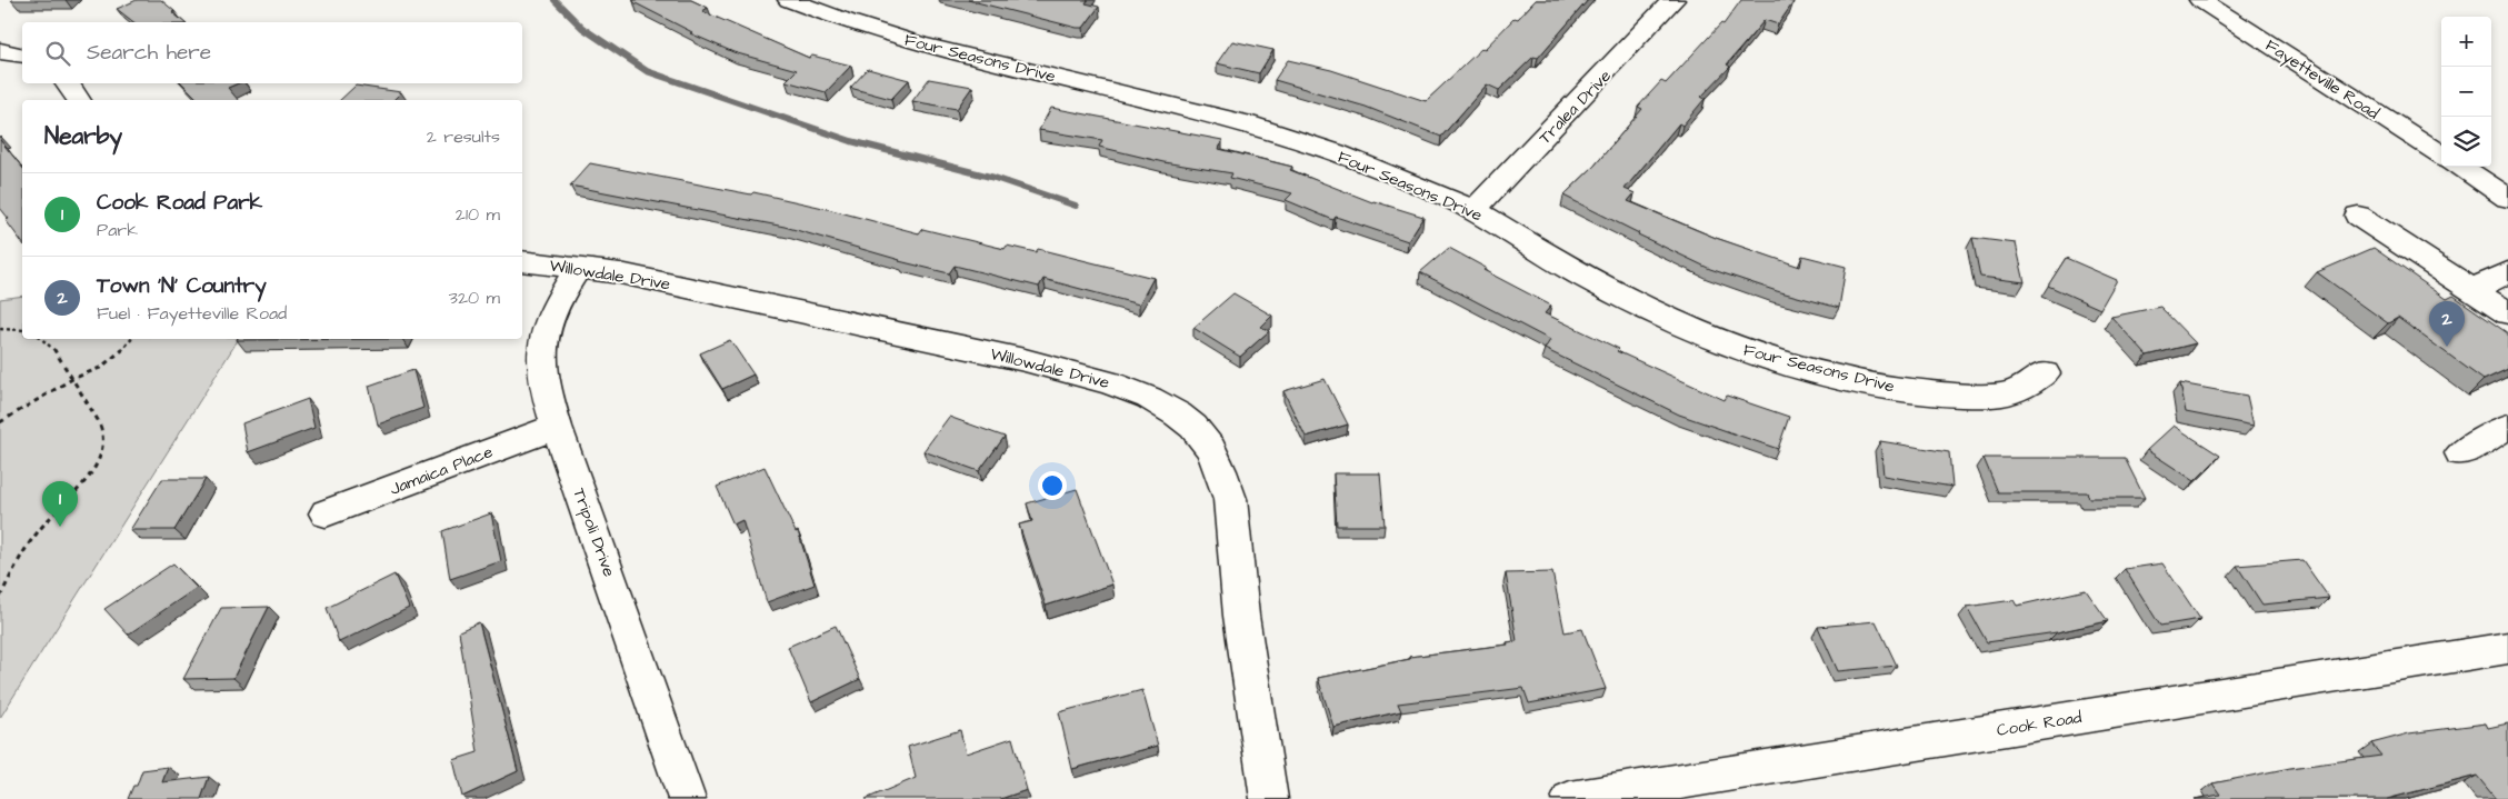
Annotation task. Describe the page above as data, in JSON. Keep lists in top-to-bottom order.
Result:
{
  "streets": {
    "street": [
      "Four Seasons Drive",
      "Fayetteville Road",
      "Tralea Drive",
      "Willowdale Drive",
      "Jamaica Place",
      "Tripoli Drive",
      "Cook Road"
    ]
  },
  "crossings": [
    ["Four Seasons Drive", "Tralea Drive"],
    ["Willowdale Drive", "Tripoli Drive"],
    ["Jamaica Place", "Tripoli Drive"]
  ],
  "page": {
    "map_buttons": ["+", "−"],
    "search": "Search here",
    "heading": ["Nearby", "2 results"],
    "list": [
      {
        "mark": "1",
        "name": "Cook Road Park",
        "note": "Park",
        "value": "210 m"
      },
      {
        "mark": "2",
        "name": "Town 'N' Country",
        "note": "Fuel · Fayetteville Road",
        "value": "320 m"
      }
    ],
    "pins": ["2", "1"]
  }
}
